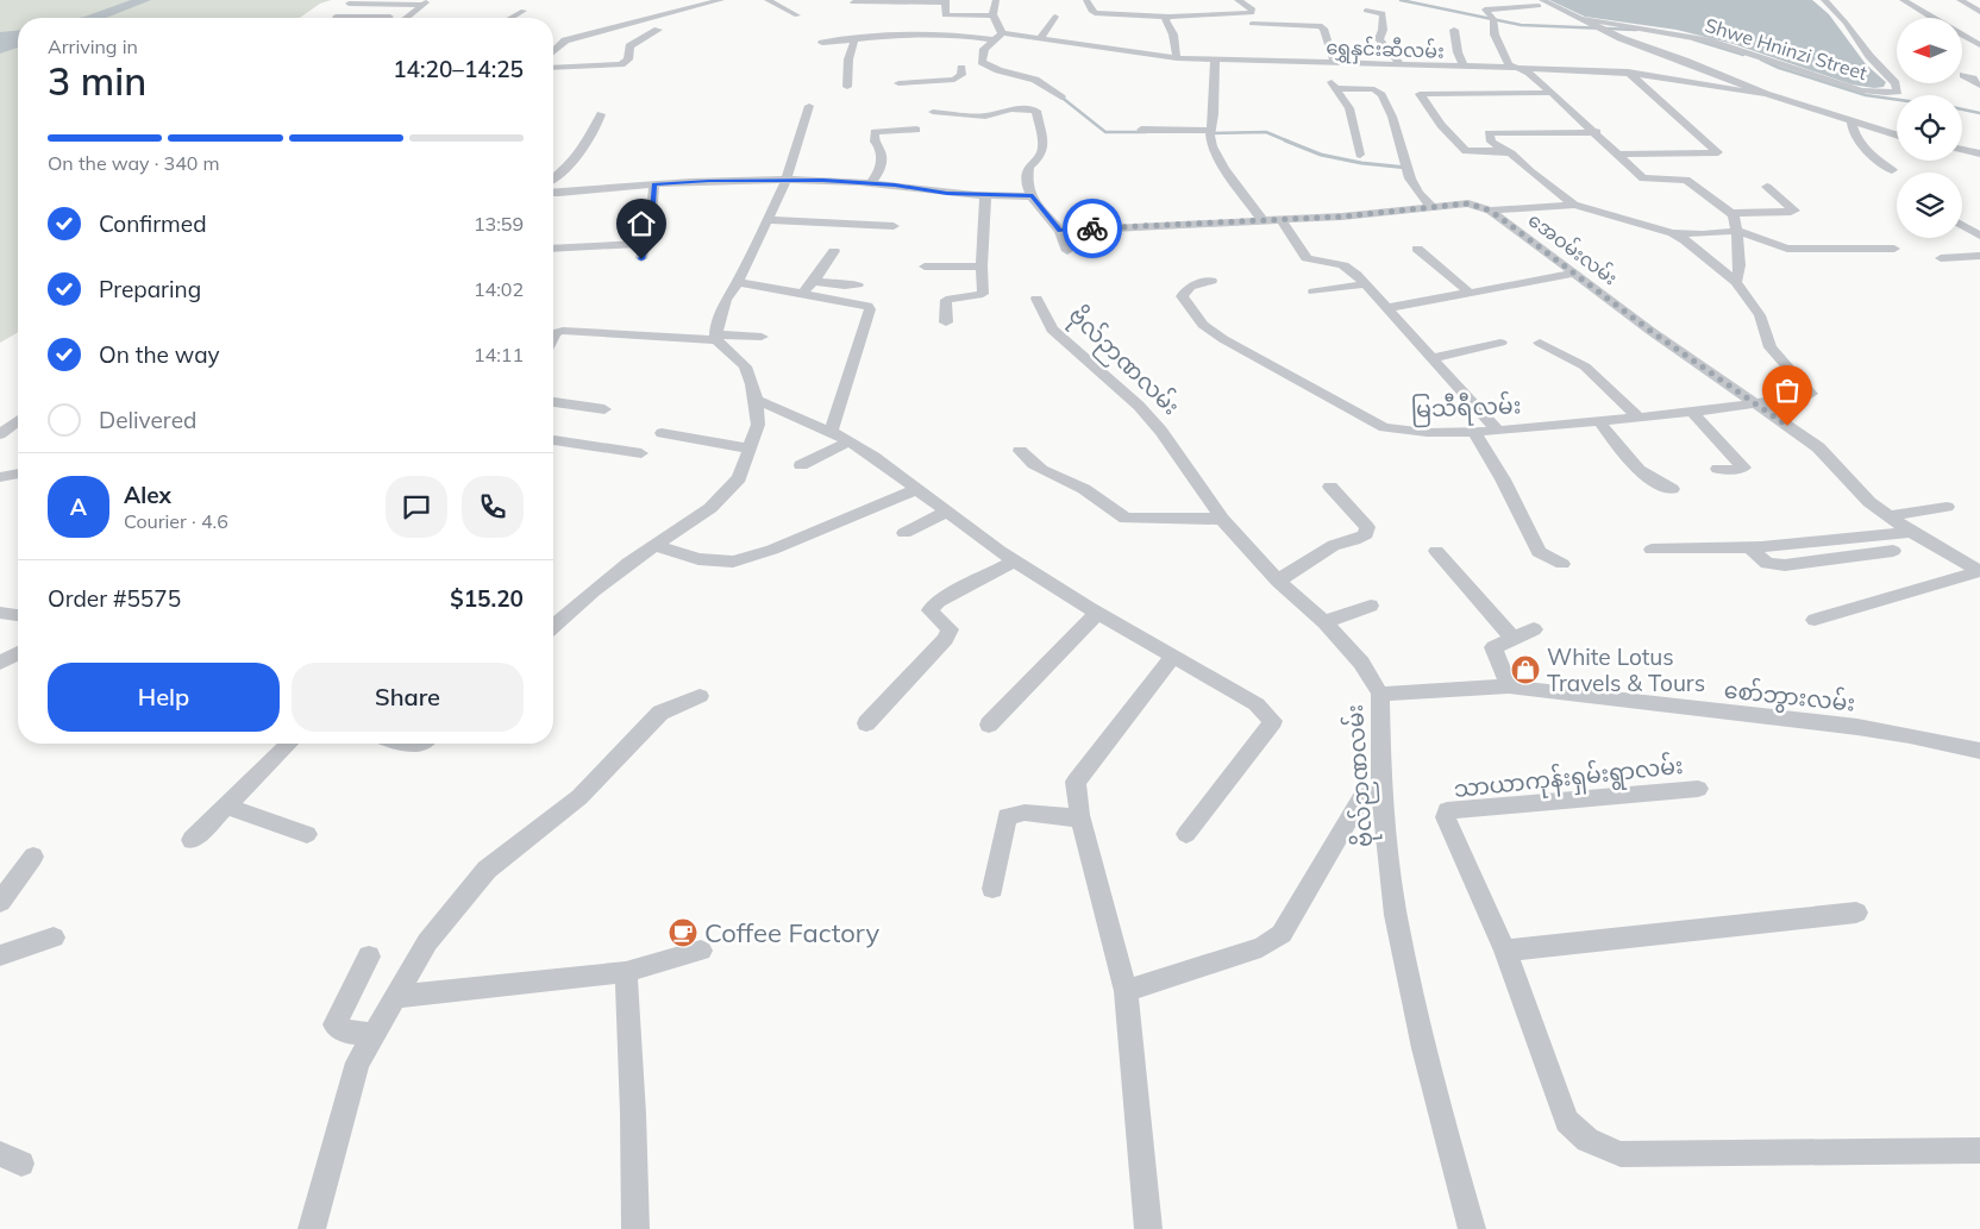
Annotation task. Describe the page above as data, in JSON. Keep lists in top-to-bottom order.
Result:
{
  "streets": {
    "street": [
      "ရွှေနှင်းဆီလမ်း",
      "Shwe Hninzi Street",
      "အေဝမ်းလမ်း",
      "ဗိုလ်ဉာဏလမ်း",
      "မြသီရီလမ်း",
      "စော်ဘွားလမ်း",
      "သာယာကုန်းရှမ်းရွာလမ်း"
    ]
  },
  "crossings": [
    ["အေဝမ်းလမ်း", "မြသီရီလမ်း"],
    ["ဗိုလ်ဉာဏလမ်း", "စော်ဘွားလမ်း"]
  ],
  "places": {
    "shop": ["White Lotus Travels & Tours"],
    "cafe": ["Coffee Factory"]
  },
  "north": "left",
  "page": {
    "heading": ["3 min", "Arriving in", "14:20–14:25"],
    "panel": [
      "Alex",
      "Courier · 4.6",
      "Order #5575",
      "$15.20"
    ],
    "bar": "On the way · 340 m",
    "list": [
      ["Confirmed", "13:59"],
      ["Preparing", "14:02"],
      ["On the way", "14:11"],
      "Delivered"
    ],
    "round": "A",
    "buttons": ["Help", "Share"]
  }
}
